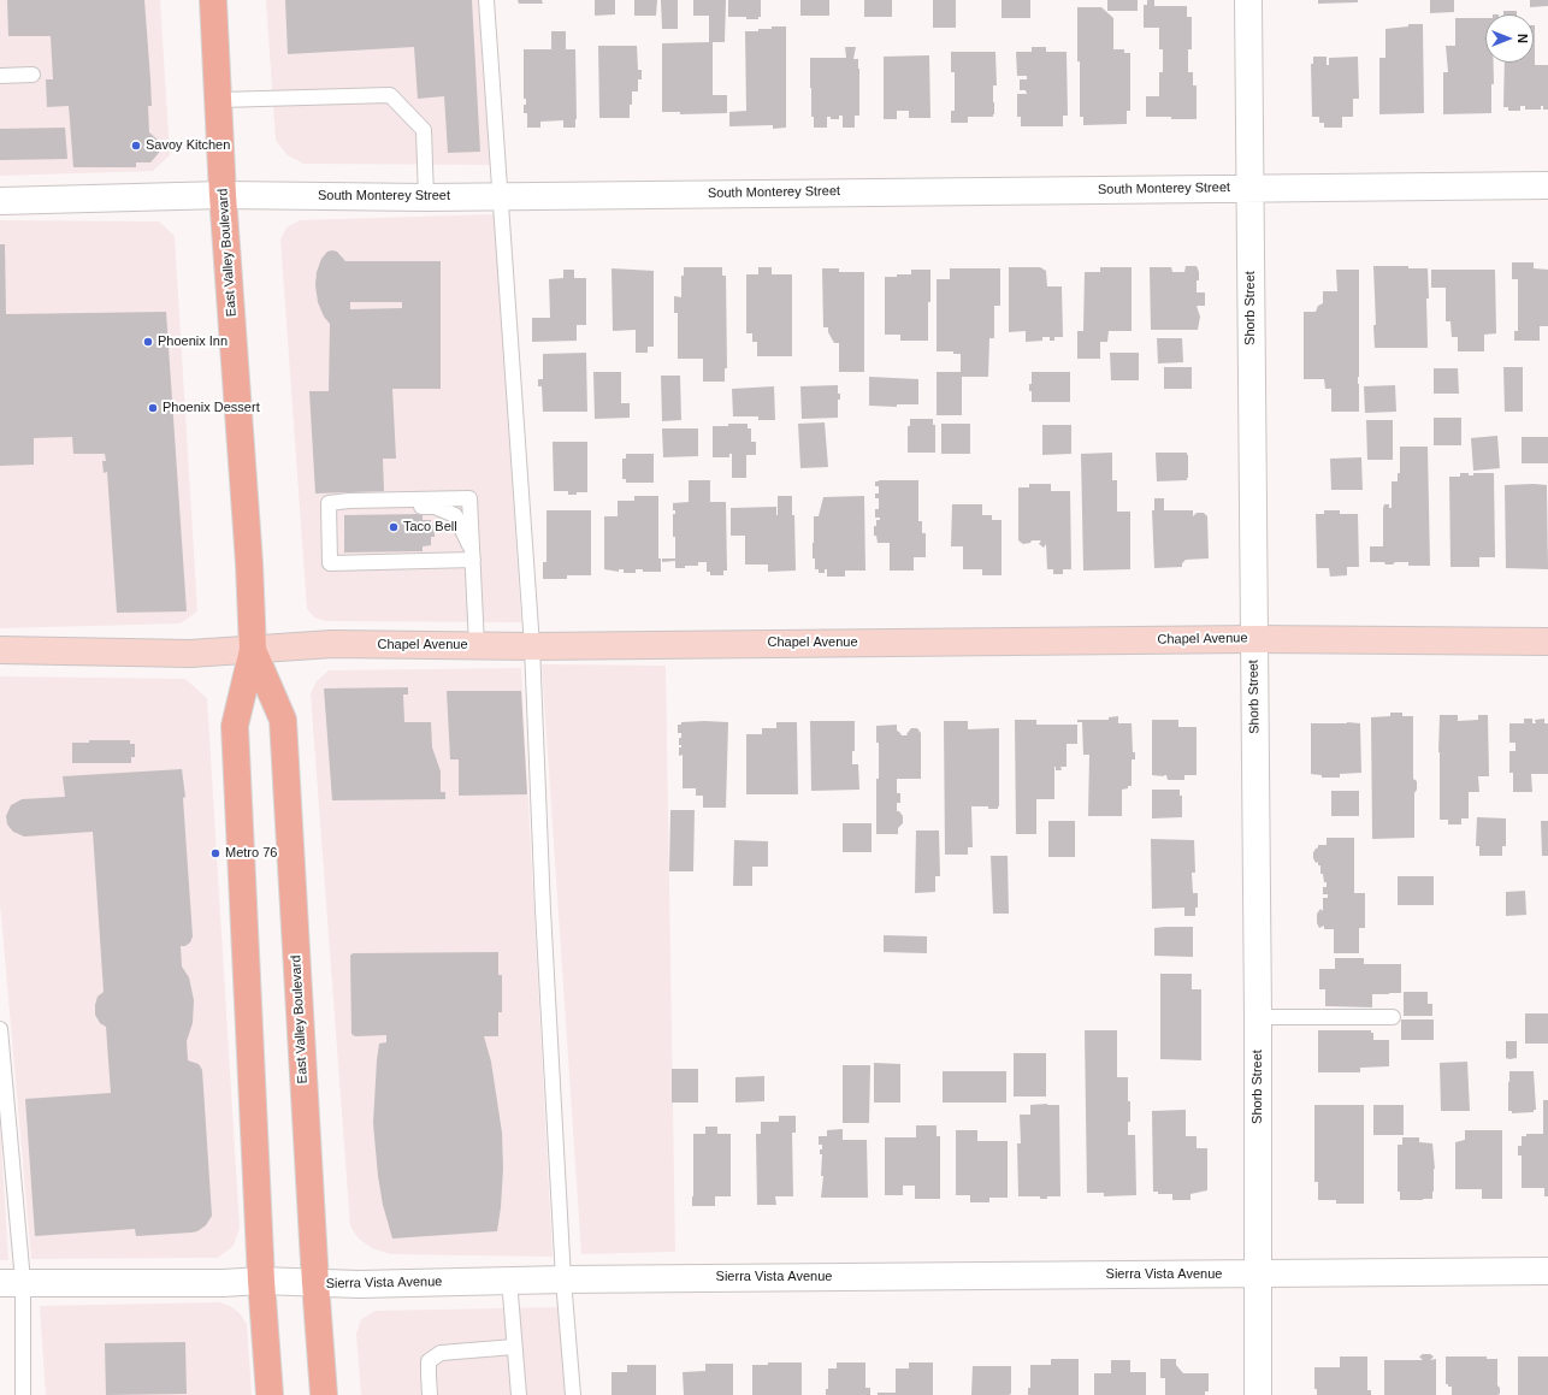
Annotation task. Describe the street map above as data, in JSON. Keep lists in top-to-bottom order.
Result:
{
  "streets": {
    "main road": ["East Valley Boulevard"],
    "street": [
      "South Monterey Street",
      "Shorb Street",
      "Chapel Avenue",
      "Sierra Vista Avenue"
    ]
  },
  "crossings": [
    ["South Monterey Street", "East Valley Boulevard"],
    ["South Monterey Street", "Shorb Street"],
    ["East Valley Boulevard", "Chapel Avenue"],
    ["East Valley Boulevard", "Sierra Vista Avenue"],
    ["Shorb Street", "Chapel Avenue"],
    ["Shorb Street", "Sierra Vista Avenue"]
  ],
  "places": [
    "Savoy Kitchen",
    "Phoenix Inn",
    "Phoenix Dessert",
    "Taco Bell",
    "Metro 76"
  ],
  "north": "right"
}
